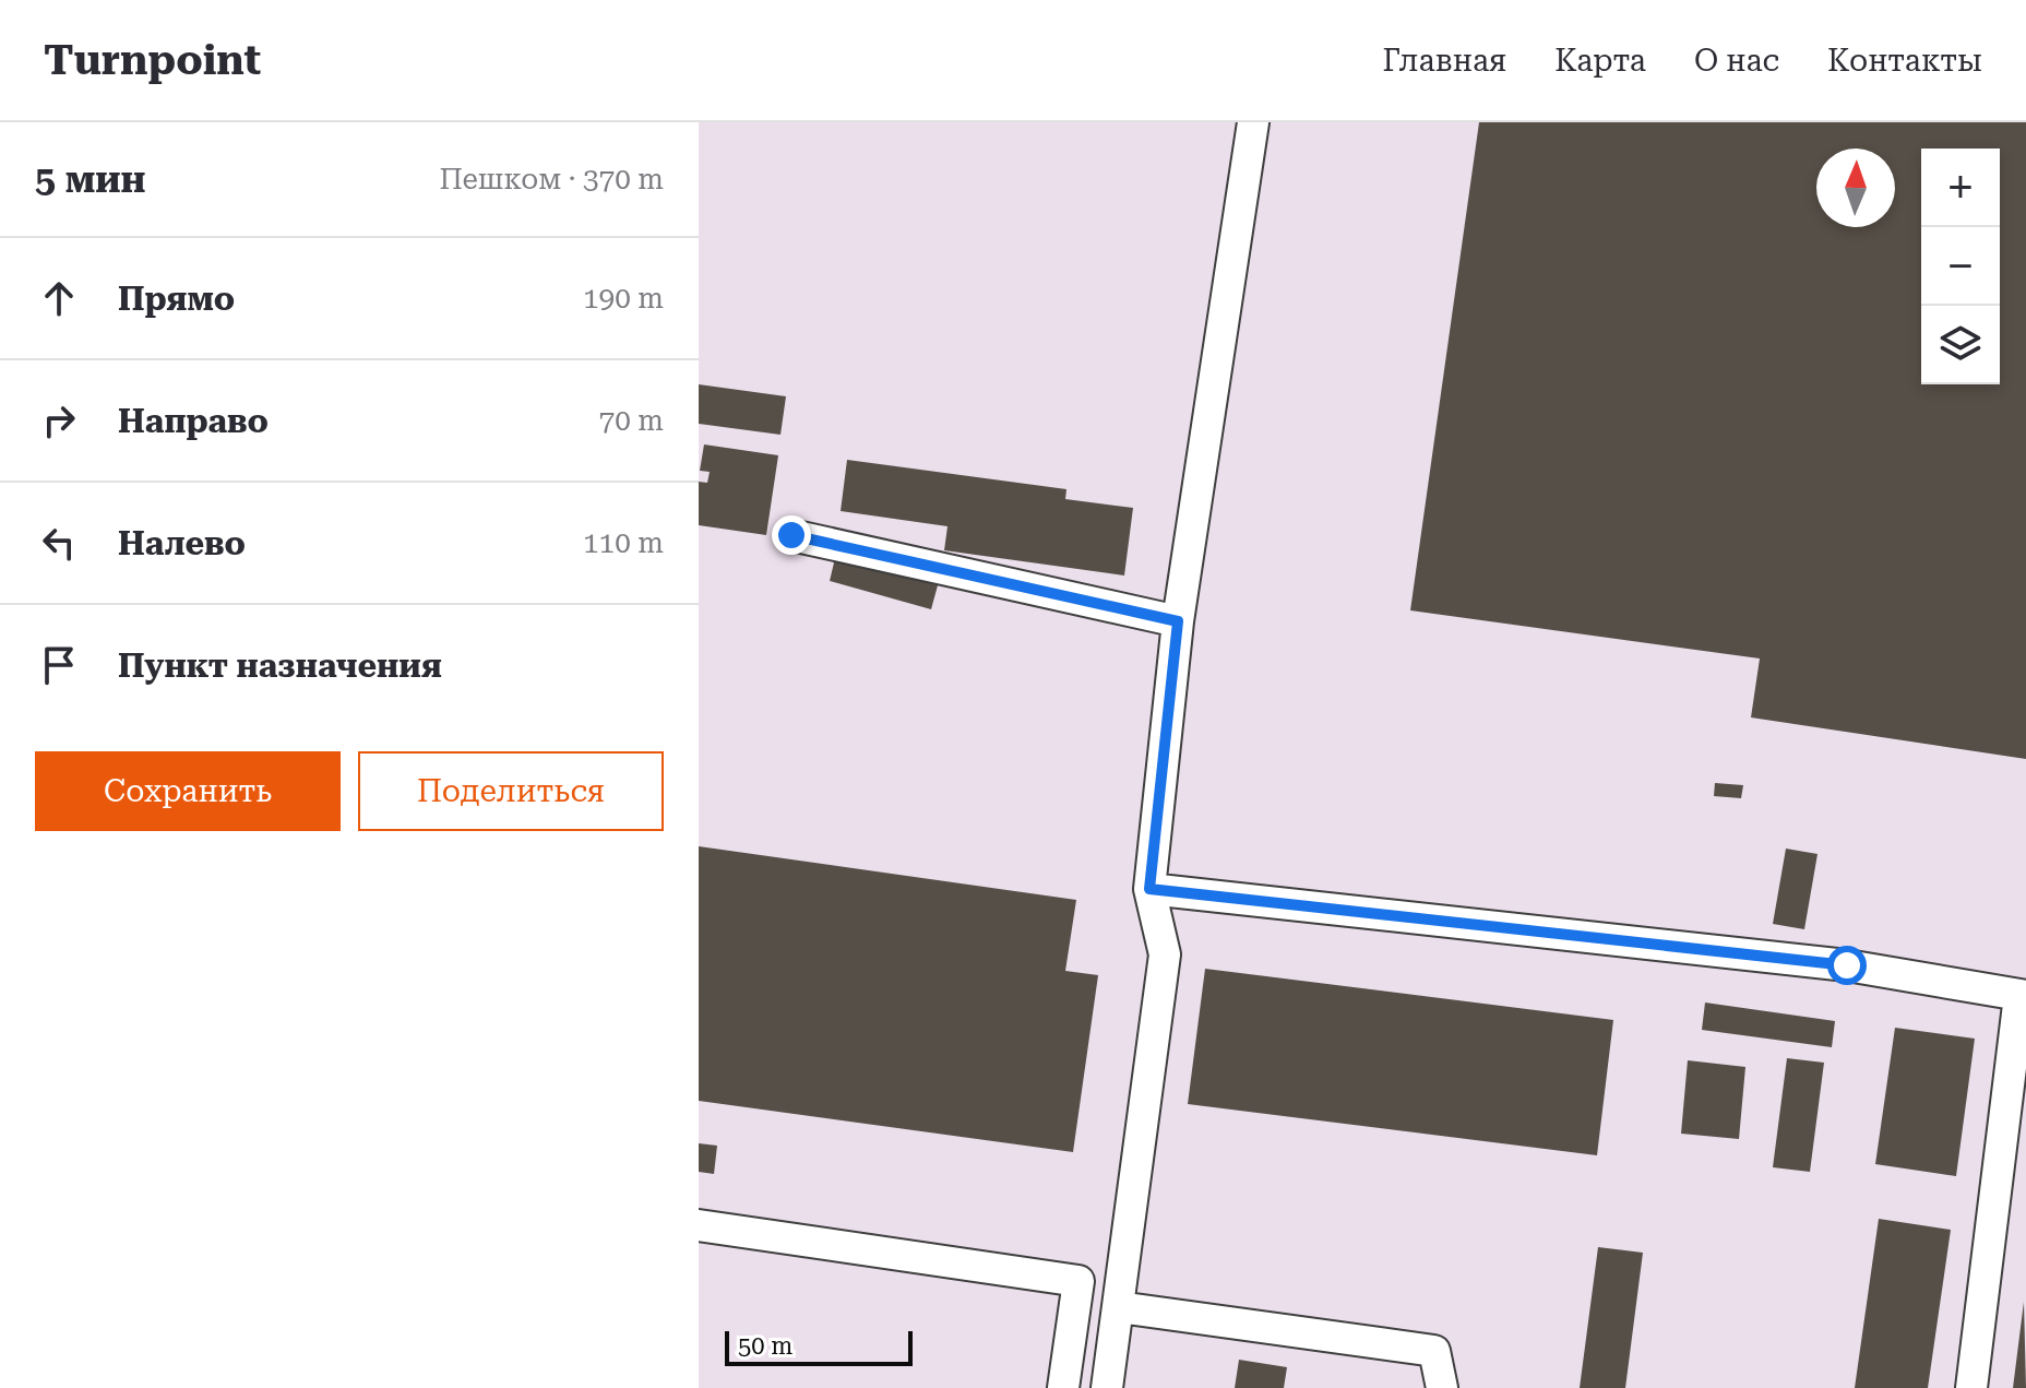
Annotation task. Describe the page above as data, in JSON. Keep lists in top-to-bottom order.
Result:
{
  "scale_bar": "50 m",
  "north": "top",
  "page": {
    "header": "Turnpoint",
    "nav": [
      "Главная",
      "Карта",
      "О нас",
      "Контакты"
    ],
    "heading": ["5 мин", "Пешком · 370 m"],
    "map_buttons": ["+", "−"],
    "list": [
      ["Прямо", "190 m"],
      ["Направо", "70 m"],
      ["Налево", "110 m"],
      "Пункт назначения"
    ],
    "buttons": ["Сохранить", "Поделиться"],
    "scale": "50 m"
  }
}
